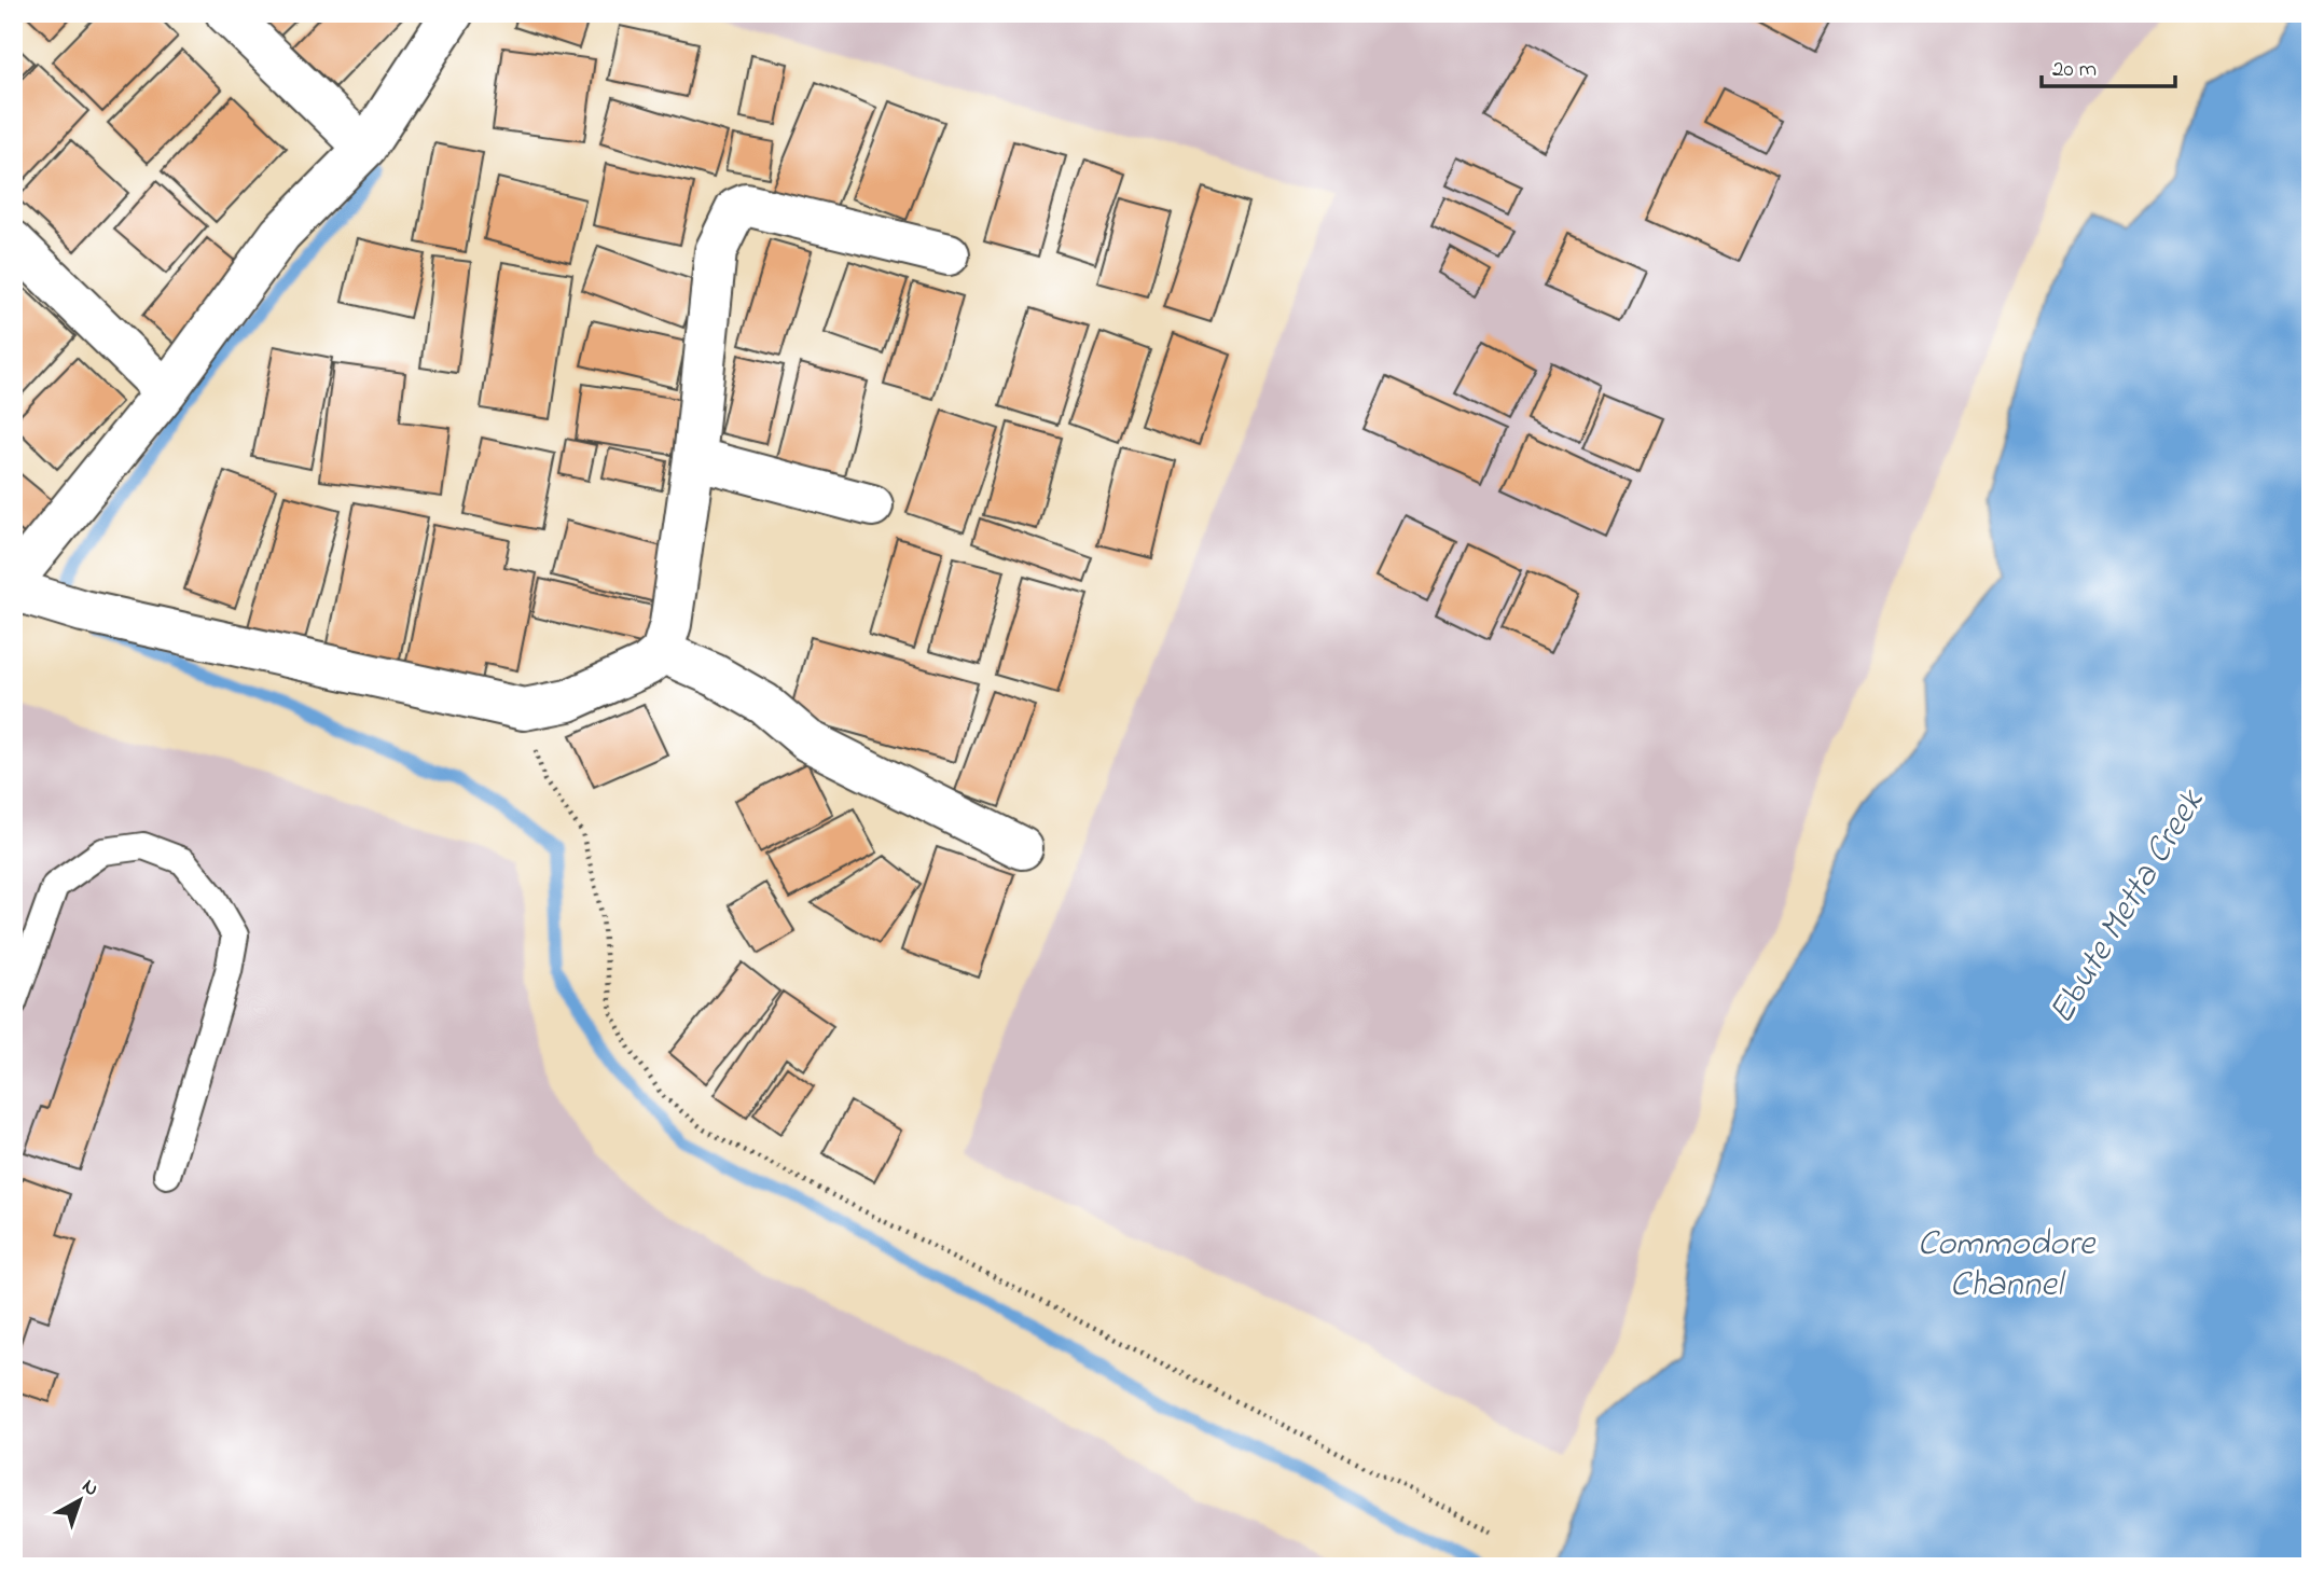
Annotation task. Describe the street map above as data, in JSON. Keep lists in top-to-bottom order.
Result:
{
  "water": ["Ebute Metta Creek", "Commodore Channel"],
  "scale_bar": "20 m",
  "north": "top right"
}
